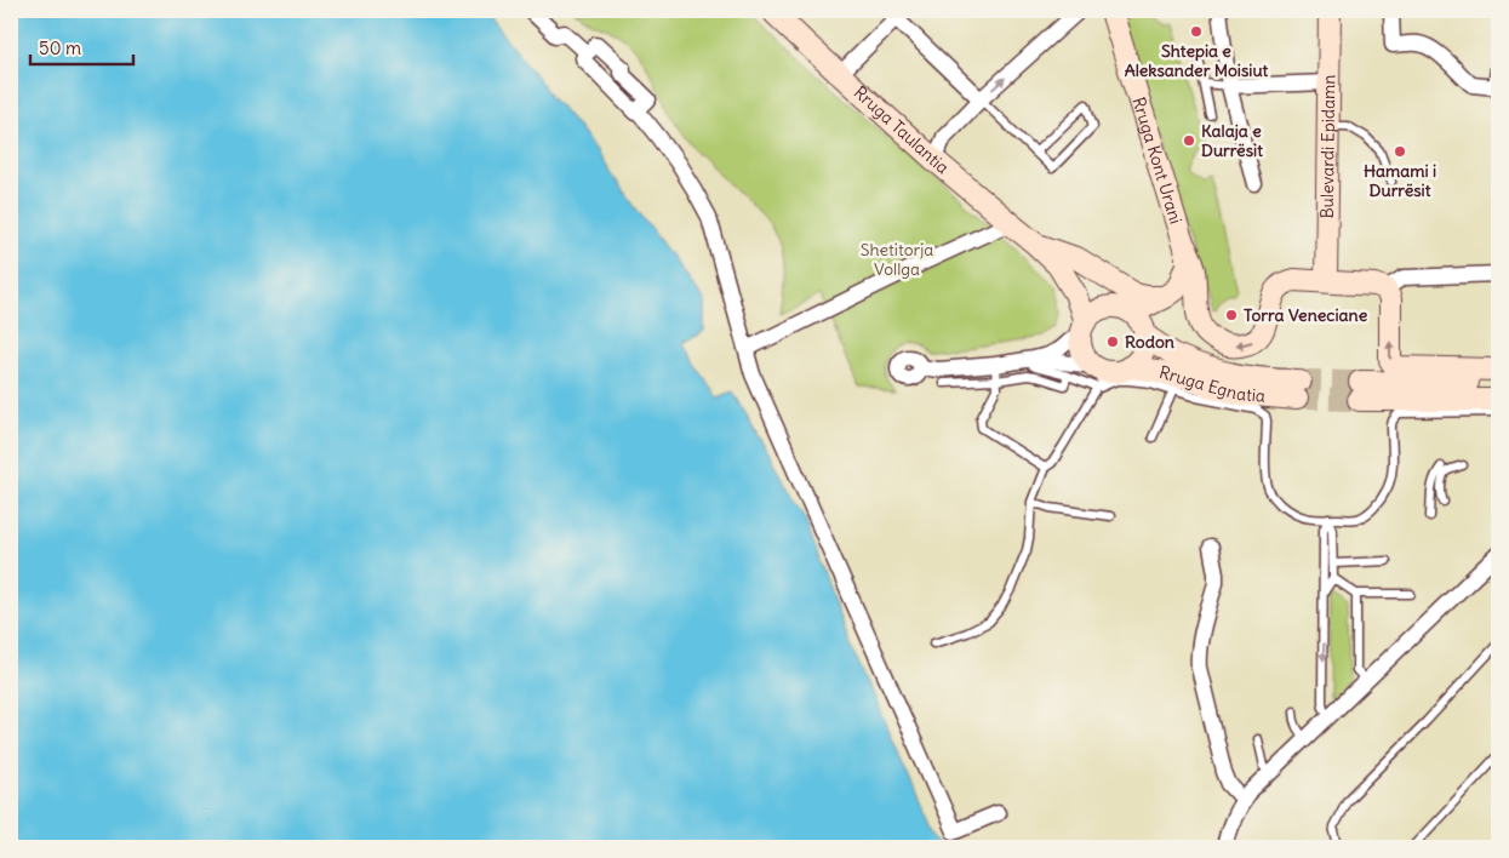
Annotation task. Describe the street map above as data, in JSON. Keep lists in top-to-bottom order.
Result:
{
  "streets": {
    "main road": [
      "Rruga Taulantia",
      "Bulevardi Epidamn",
      "Rruga Kont Urani",
      "Rruga Egnatia"
    ]
  },
  "crossings": [
    ["Rruga Taulantia", "Rruga Egnatia"],
    ["Bulevardi Epidamn", "Rruga Kont Urani"]
  ],
  "parks": ["Shetitorja Vollga"],
  "places": [
    "Shtepia e Aleksander Moisiut",
    "Kalaja e Durrësit",
    "Hamami i Durrësit",
    "Torra Veneciane",
    "Rodon"
  ],
  "scale_bar": "50 m"
}
